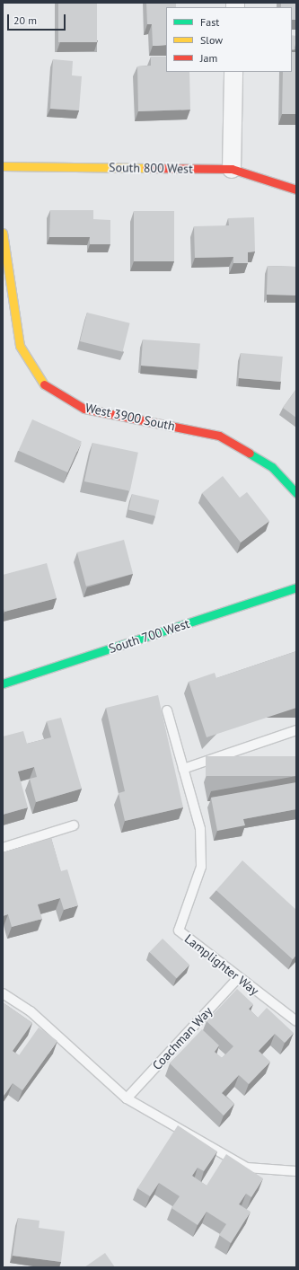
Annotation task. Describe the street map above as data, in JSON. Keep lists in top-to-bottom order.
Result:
{
  "streets": {
    "street": ["South 800 West", "West 3900 South", "South 700 West"],
    "lane": ["Lamplighter Way", "Coachman Way"]
  },
  "crossings": [
    ["Lamplighter Way", "Coachman Way"]
  ],
  "legend": ["Fast", "Slow", "Jam"],
  "scale_bar": "20 m"
}
